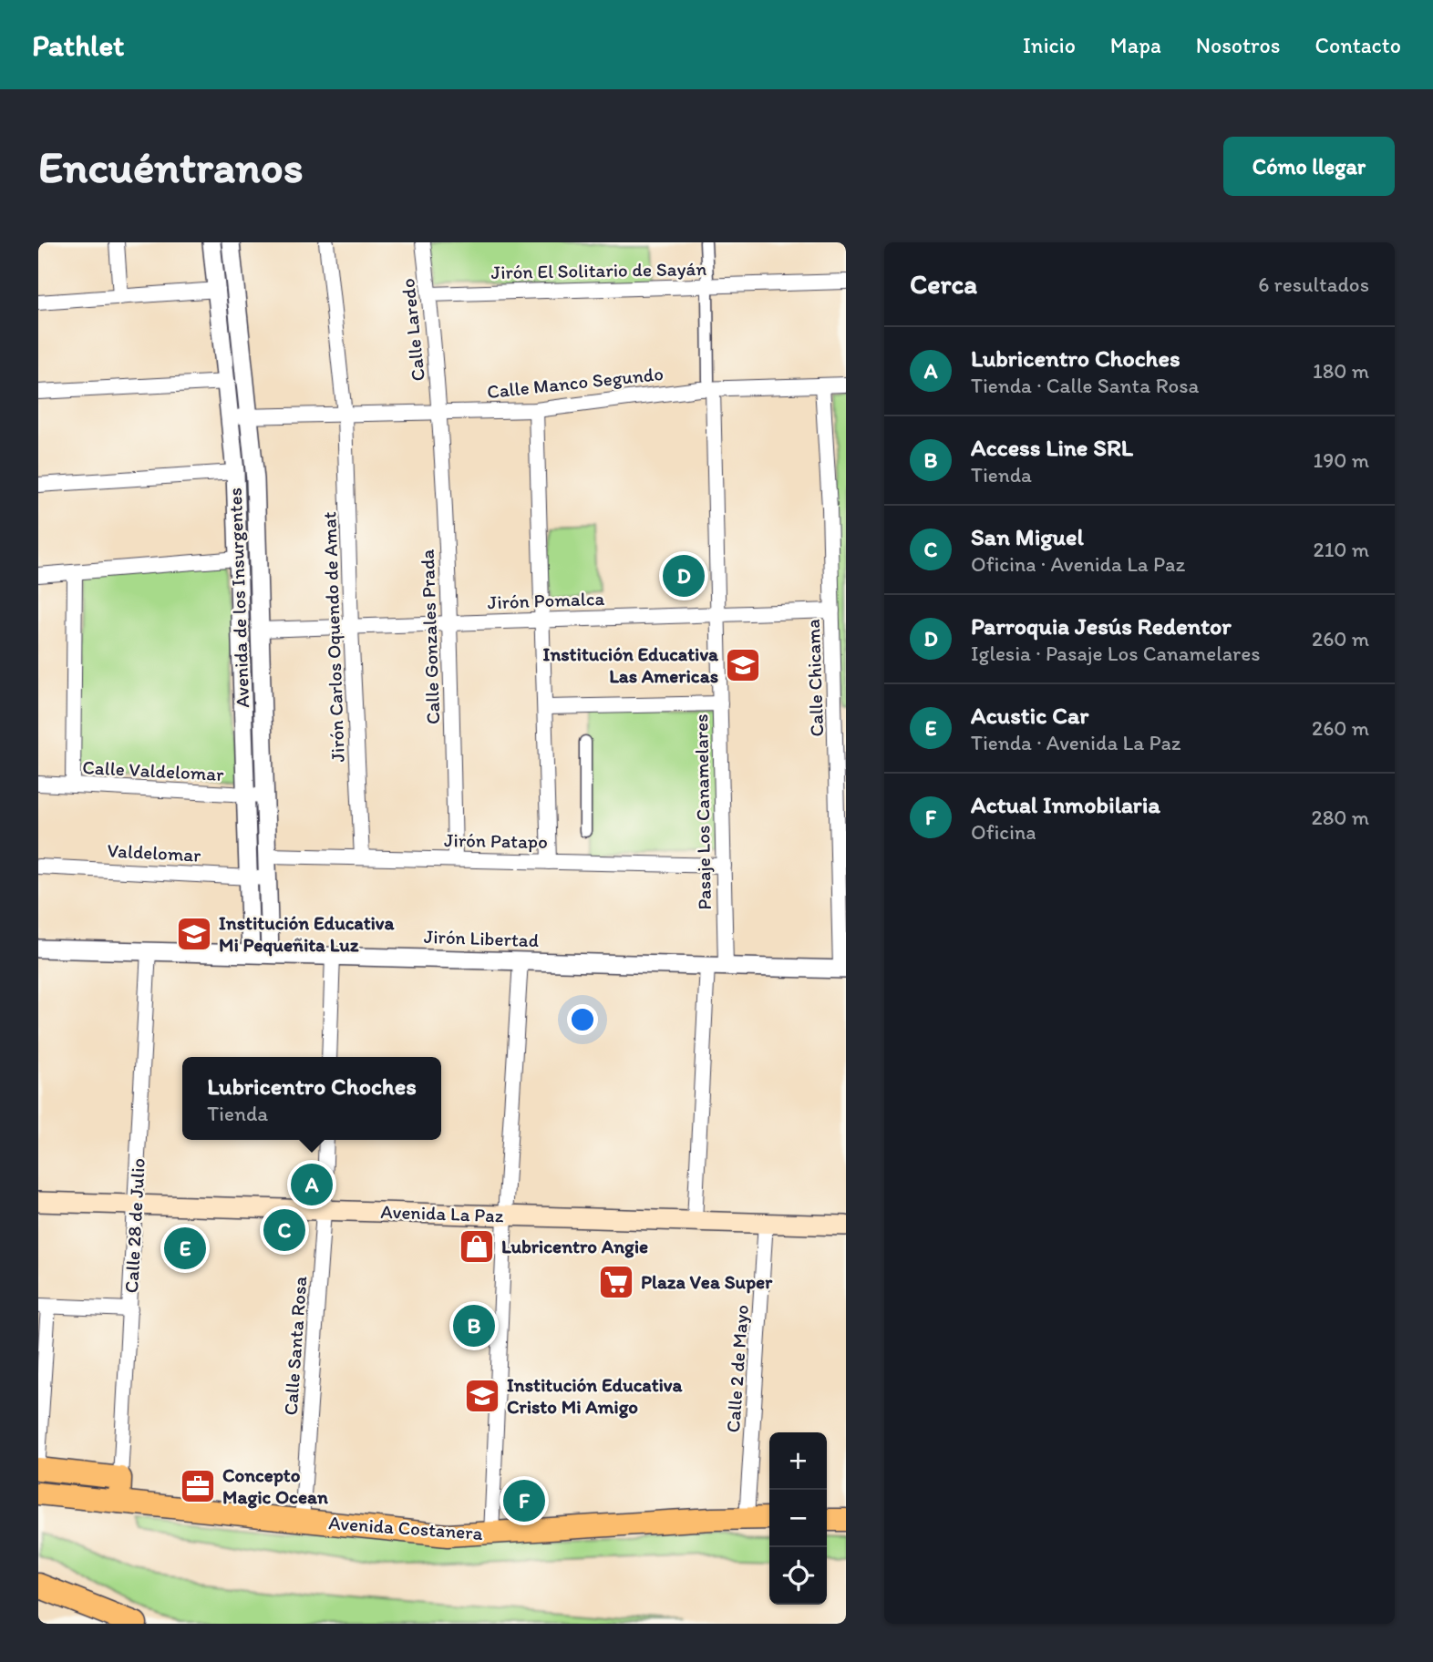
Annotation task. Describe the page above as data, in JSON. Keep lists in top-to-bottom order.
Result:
{
  "streets": {
    "main road": ["Avenida La Paz", "Calle 28 de Julio", "Avenida Costanera"],
    "street": [
      "Jirón El Solitario de Sayán",
      "Calle Laredo",
      "Calle Manco Segundo",
      "Avenida de los Insurgentes",
      "Jirón Pomalca",
      "Jirón Carlos Oquendo de Amat",
      "Calle Gonzales Prada",
      "Calle Chicama",
      "Calle Valdelomar",
      "Pasaje Los Canamelares",
      "Jirón Patapo",
      "Valdelomar",
      "Jirón Libertad",
      "Calle Santa Rosa",
      "Calle 2 de Mayo"
    ]
  },
  "crossings": [
    ["Jirón El Solitario de Sayán", "Calle Laredo"],
    ["Calle Laredo", "Calle Manco Segundo"],
    ["Calle Laredo", "Calle Gonzales Prada"],
    ["Calle Manco Segundo", "Avenida de los Insurgentes"],
    ["Calle Manco Segundo", "Jirón Carlos Oquendo de Amat"],
    ["Calle Manco Segundo", "Calle Gonzales Prada"],
    ["Calle Manco Segundo", "Calle Chicama"],
    ["Calle Manco Segundo", "Pasaje Los Canamelares"],
    ["Avenida de los Insurgentes", "Jirón Pomalca"],
    ["Avenida de los Insurgentes", "Calle Valdelomar"],
    ["Avenida de los Insurgentes", "Jirón Patapo"],
    ["Avenida de los Insurgentes", "Valdelomar"],
    ["Avenida de los Insurgentes", "Jirón Libertad"],
    ["Jirón Pomalca", "Jirón Carlos Oquendo de Amat"],
    ["Jirón Pomalca", "Calle Gonzales Prada"],
    ["Jirón Pomalca", "Calle Chicama"],
    ["Jirón Pomalca", "Pasaje Los Canamelares"],
    ["Jirón Carlos Oquendo de Amat", "Jirón Patapo"],
    ["Calle Gonzales Prada", "Jirón Patapo"],
    ["Calle Chicama", "Jirón Libertad"],
    ["Pasaje Los Canamelares", "Jirón Patapo"],
    ["Pasaje Los Canamelares", "Jirón Libertad"],
    ["Jirón Libertad", "Calle 28 de Julio"],
    ["Avenida La Paz", "Calle 28 de Julio"],
    ["Avenida La Paz", "Calle Santa Rosa"],
    ["Avenida La Paz", "Calle 2 de Mayo"],
    ["Calle 28 de Julio", "Avenida Costanera"],
    ["Calle Santa Rosa", "Avenida Costanera"],
    ["Calle 2 de Mayo", "Avenida Costanera"]
  ],
  "places": {
    "school or university": ["Institución Educativa Las Americas", "Institución Educativa Mi Pequeñita Luz", "Institución Educativa Cristo Mi Amigo"],
    "shop": ["Lubricentro Angie"],
    "supermarket": ["Plaza Vea Super"],
    "office": ["Concepto Magic Ocean"]
  },
  "page": {
    "header": "Pathlet",
    "nav": [
      "Inicio",
      "Mapa",
      "Nosotros",
      "Contacto"
    ],
    "buttons": "Cómo llegar",
    "title": "Encuéntranos",
    "heading": ["Cerca", "6 resultados"],
    "list": [
      {
        "mark": "A",
        "name": "Lubricentro Choches",
        "note": "Tienda · Calle Santa Rosa",
        "value": "180 m"
      },
      {
        "mark": "B",
        "name": "Access Line SRL",
        "note": "Tienda",
        "value": "190 m"
      },
      {
        "mark": "C",
        "name": "San Miguel",
        "note": "Oficina · Avenida La Paz",
        "value": "210 m"
      },
      {
        "mark": "D",
        "name": "Parroquia Jesús Redentor",
        "note": "Iglesia · Pasaje Los Canamelares",
        "value": "260 m"
      },
      {
        "mark": "E",
        "name": "Acustic Car",
        "note": "Tienda · Avenida La Paz",
        "value": "260 m"
      },
      {
        "mark": "F",
        "name": "Actual Inmobilaria",
        "note": "Oficina",
        "value": "280 m"
      }
    ],
    "pins": [
      "D",
      "A",
      "C",
      "E",
      "B",
      "F"
    ],
    "popup": ["Lubricentro Choches", "Tienda"],
    "map_buttons": ["+", "−"]
  }
}
